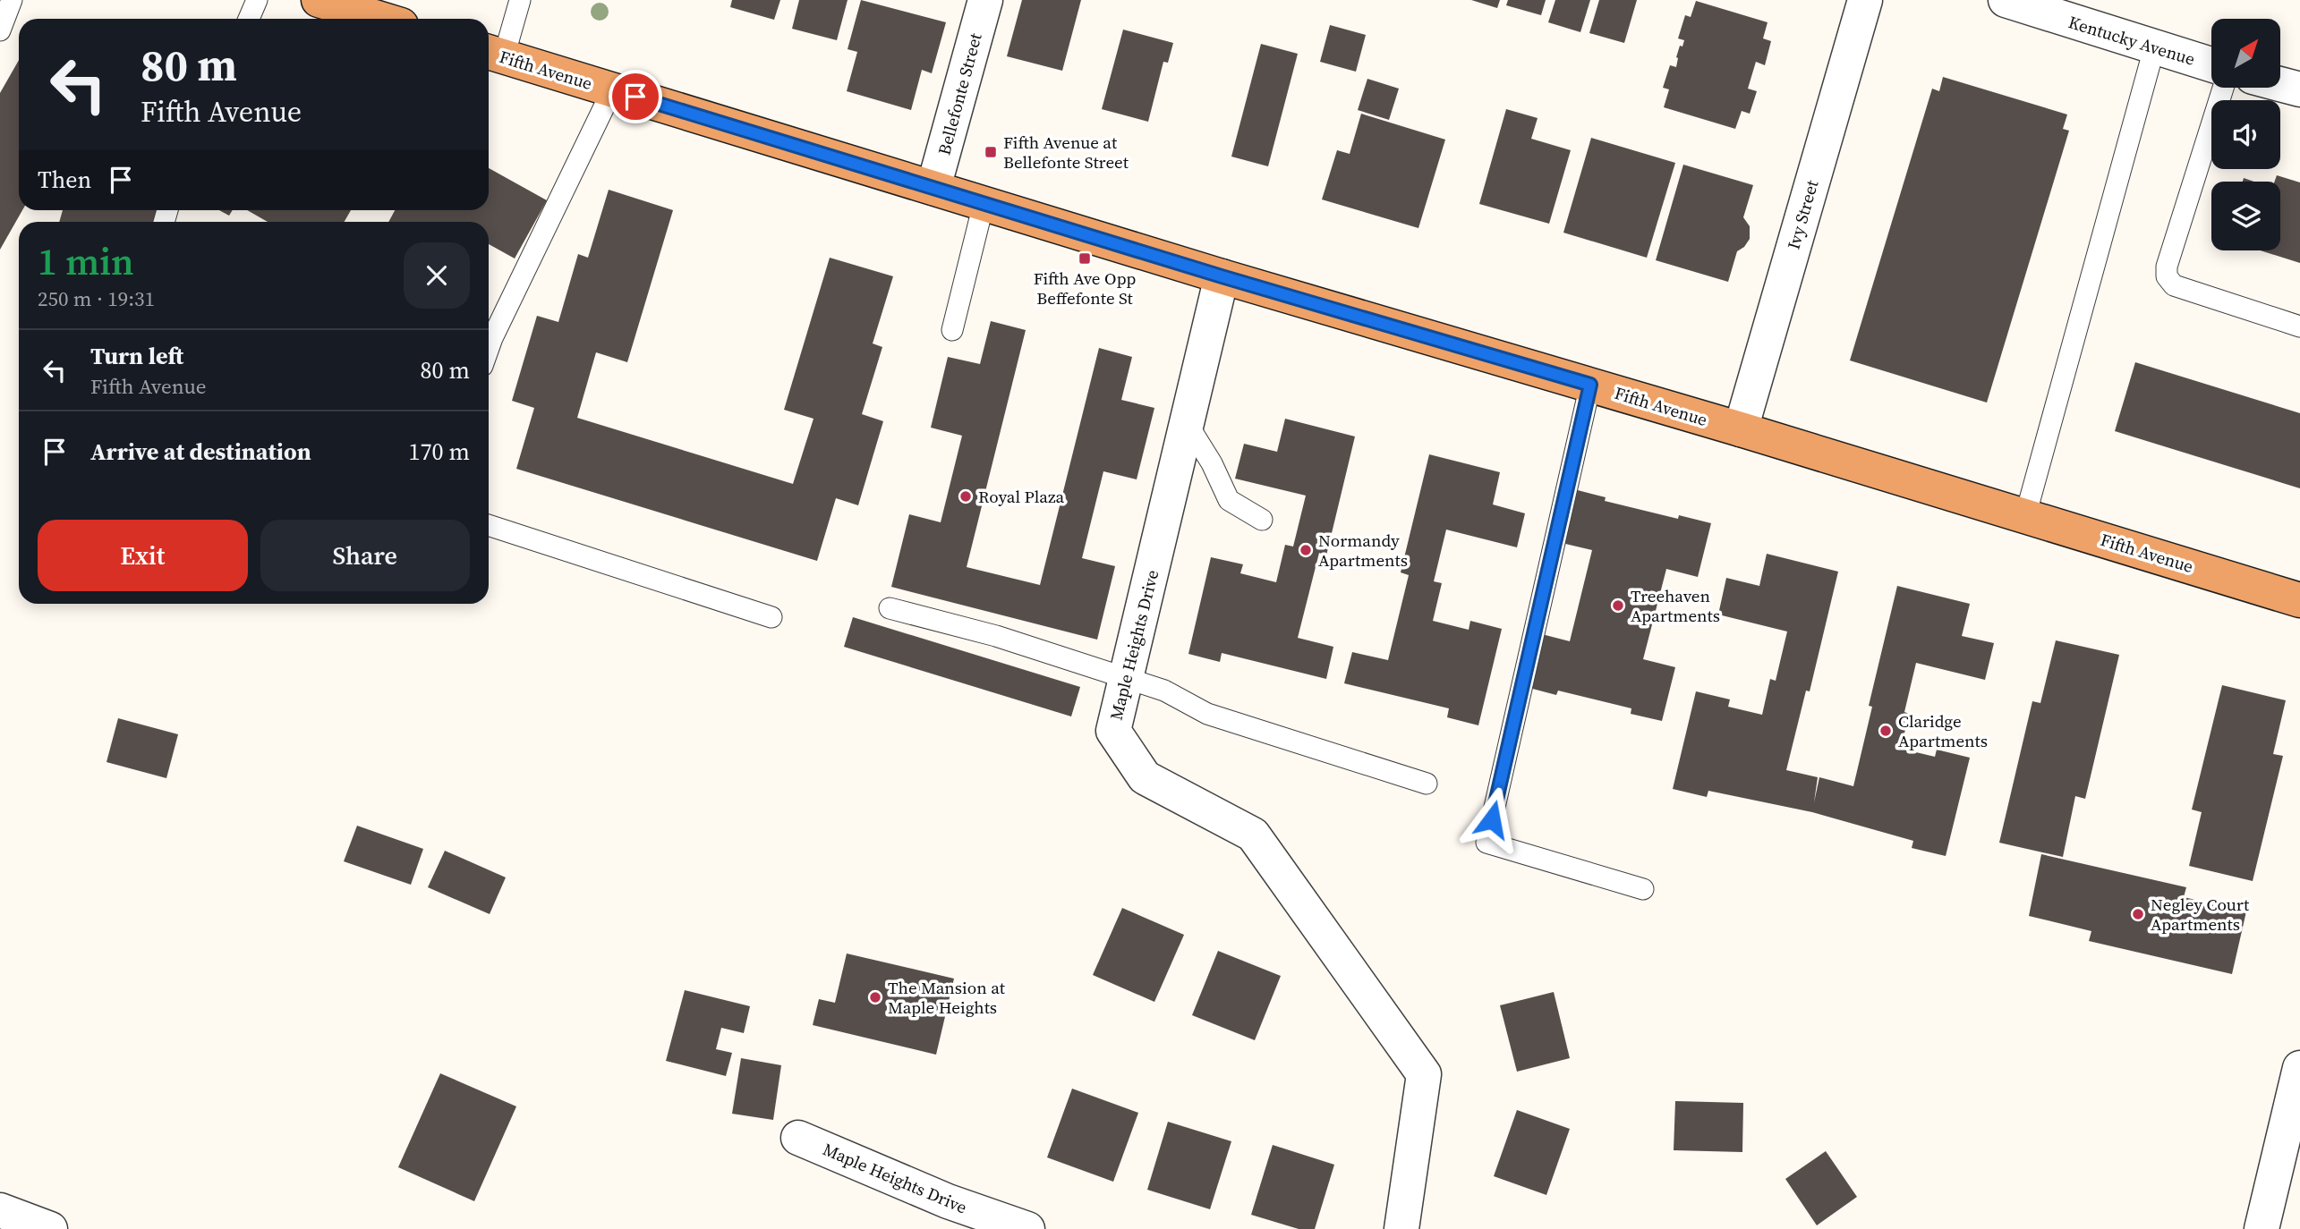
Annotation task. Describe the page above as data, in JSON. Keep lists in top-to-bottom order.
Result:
{
  "streets": {
    "highway": ["Fifth Avenue"],
    "street": [
      "Kentucky Avenue",
      "Bellefonte Street",
      "Ivy Street",
      "Maple Heights Drive"
    ]
  },
  "crossings": [
    ["Fifth Avenue", "Bellefonte Street"],
    ["Fifth Avenue", "Ivy Street"],
    ["Fifth Avenue", "Maple Heights Drive"]
  ],
  "places": {
    "transit": ["Fifth Avenue at Bellefonte Street", "Fifth Ave Opp Beffefonte St"],
    "other": [
      "Royal Plaza",
      "Normandy Apartments",
      "Treehaven Apartments",
      "Claridge Apartments",
      "Negley Court Apartments",
      "The Mansion at Maple Heights"
    ]
  },
  "north": "top right",
  "page": {
    "turn": ["80 m", "Fifth Avenue"],
    "then": "Then",
    "heading": ["1 min", "250 m · 19:31"],
    "list": [
      {
        "name": "Turn left",
        "note": "Fifth Avenue",
        "value": "80 m"
      },
      {
        "name": "Arrive at destination",
        "value": "170 m"
      }
    ],
    "buttons": ["Exit", "Share"]
  }
}
